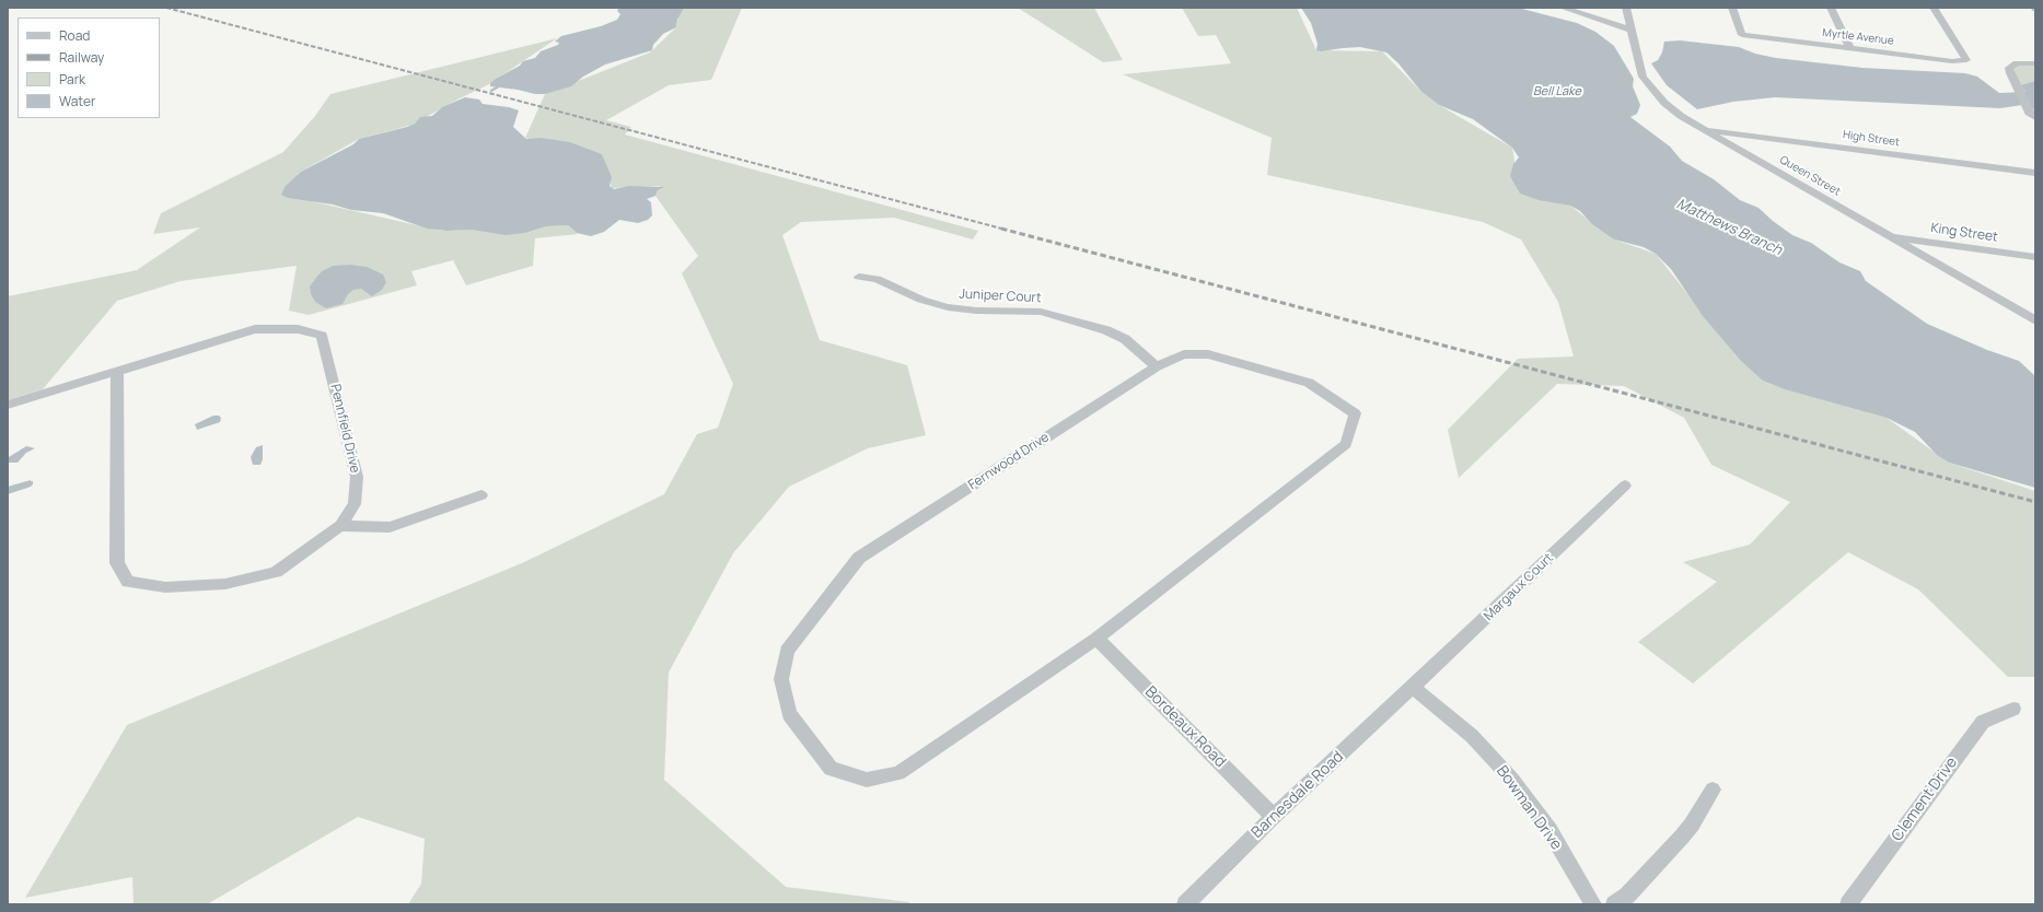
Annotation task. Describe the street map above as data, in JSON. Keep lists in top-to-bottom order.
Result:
{
  "streets": {
    "street": [
      "Myrtle Avenue",
      "High Street",
      "Queen Street",
      "King Street",
      "Juniper Court",
      "Pennfield Drive",
      "Fernwood Drive",
      "Margaux Court",
      "Bordeaux Road",
      "Barnesdale Road",
      "Clement Drive",
      "Bowman Drive"
    ]
  },
  "crossings": [
    ["High Street", "Queen Street"],
    ["Queen Street", "King Street"],
    ["Juniper Court", "Fernwood Drive"],
    ["Fernwood Drive", "Bordeaux Road"],
    ["Margaux Court", "Barnesdale Road"],
    ["Margaux Court", "Bowman Drive"],
    ["Bordeaux Road", "Barnesdale Road"],
    ["Barnesdale Road", "Bowman Drive"]
  ],
  "water": ["Bell Lake", "Matthews Branch"],
  "legend": [
    "Road",
    "Railway",
    "Park",
    "Water"
  ]
}
